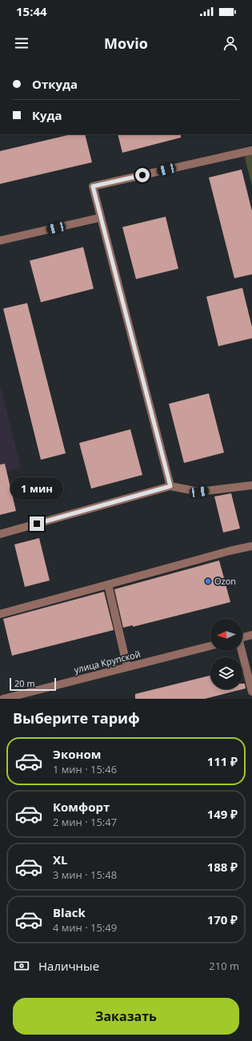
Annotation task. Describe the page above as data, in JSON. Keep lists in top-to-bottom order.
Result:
{
  "streets": {
    "street": ["улица Крупской"]
  },
  "places": ["Ozon"],
  "scale_bar": "20 m",
  "north": "left",
  "page": {
    "status": "15:44",
    "header": "Movio",
    "banner": ["Откуда", "Куда"],
    "bubble": "1 мин",
    "scale": "20 m",
    "heading": "Выберите тариф",
    "list": [
      {
        "name": "Эконом",
        "note": "1 мин · 15:46",
        "value": "111 ₽"
      },
      {
        "name": "Комфорт",
        "note": "2 мин · 15:47",
        "value": "149 ₽"
      },
      {
        "name": "XL",
        "note": "3 мин · 15:48",
        "value": "188 ₽"
      },
      {
        "name": "Black",
        "note": "4 мин · 15:49",
        "value": "170 ₽"
      }
    ],
    "pay": ["Наличные", "210 m"],
    "buttons": "Заказать"
  }
}
